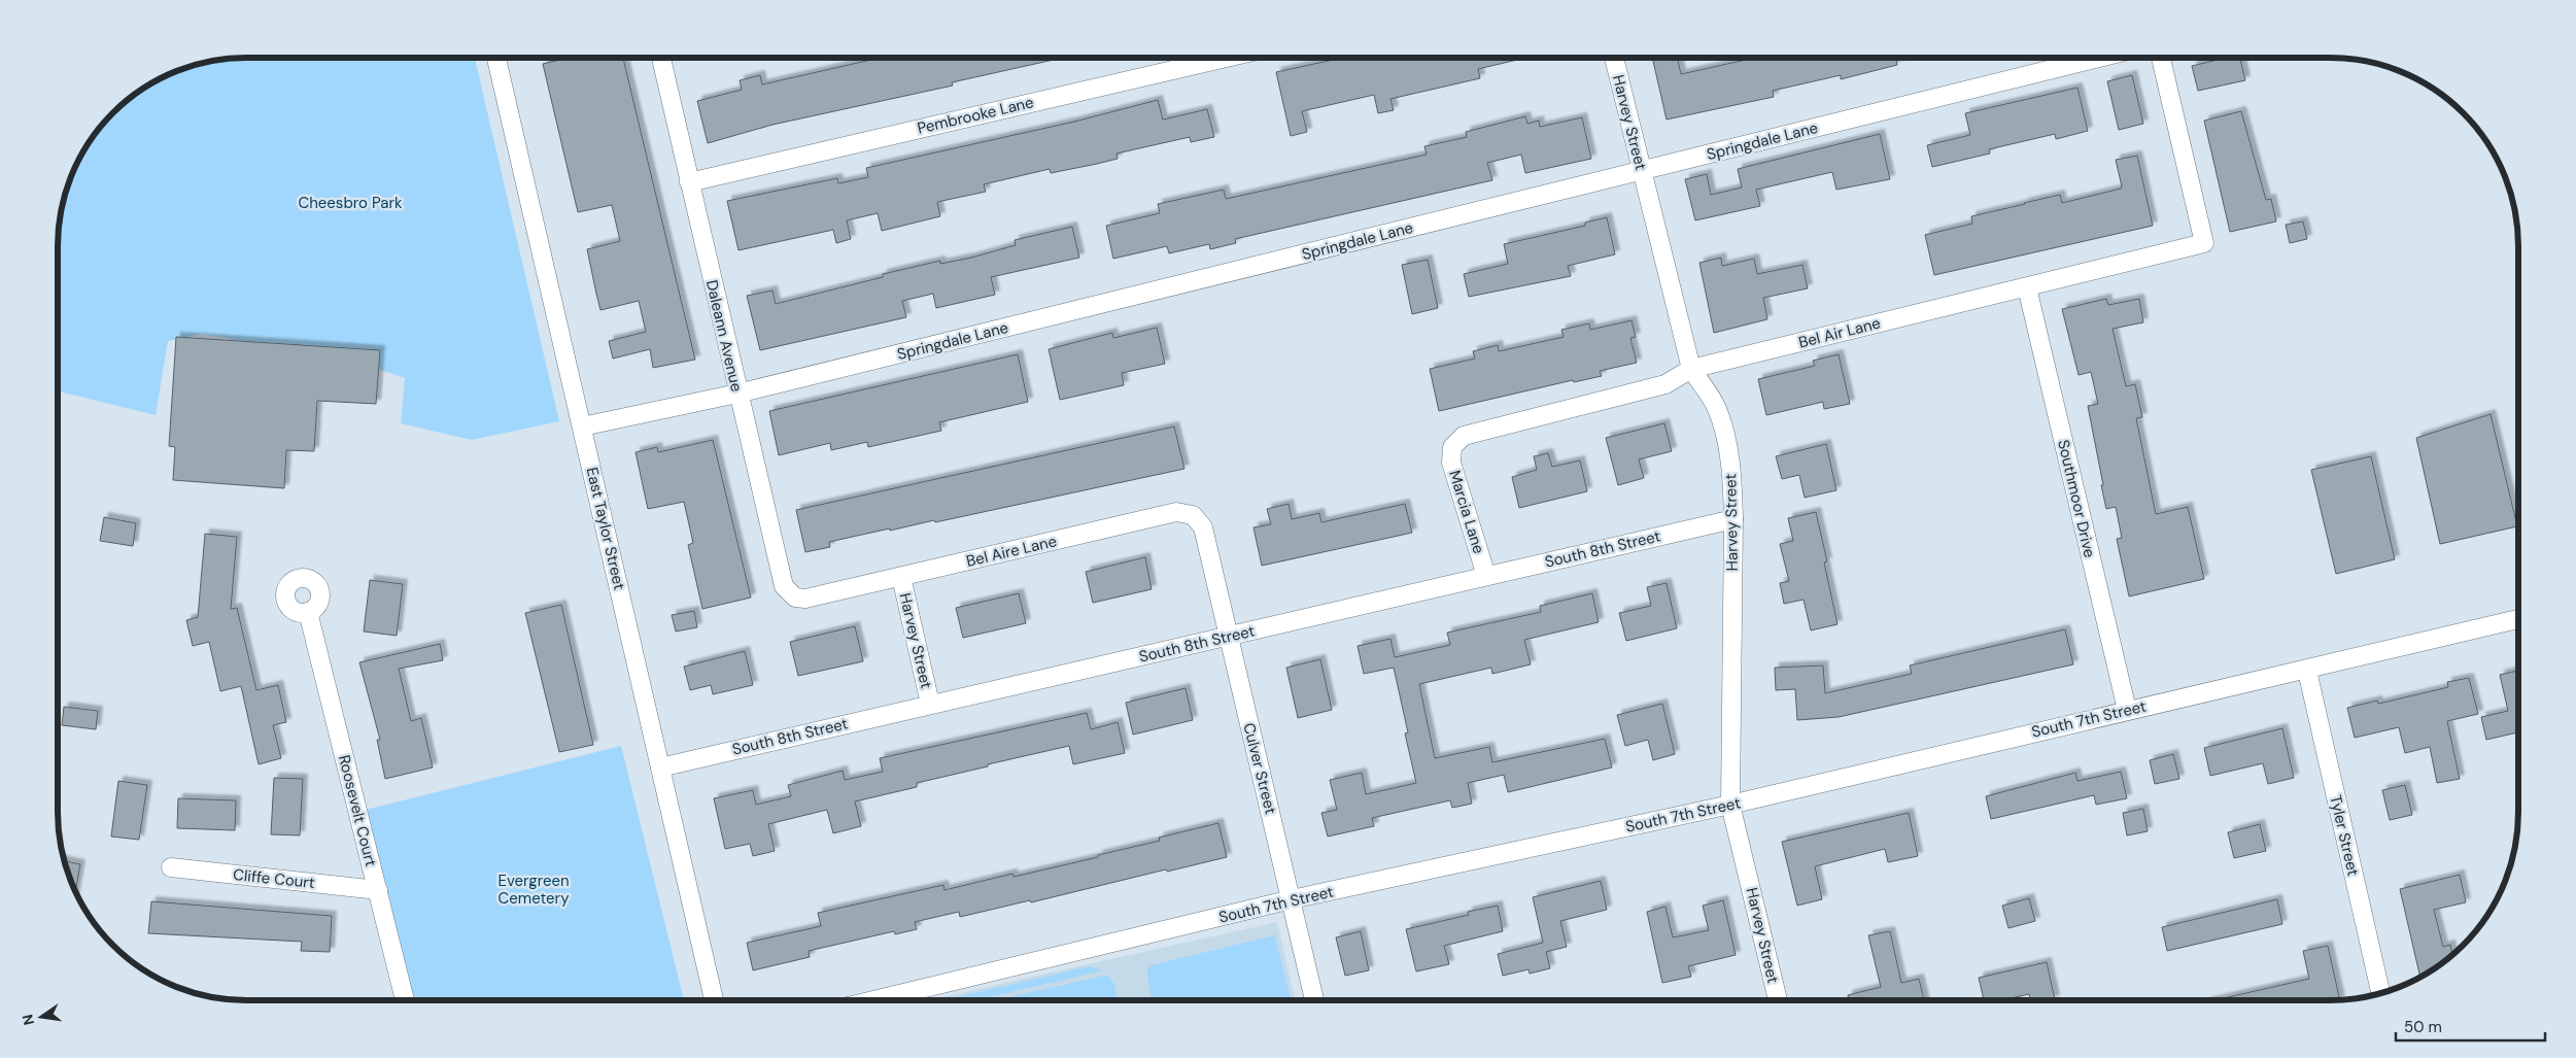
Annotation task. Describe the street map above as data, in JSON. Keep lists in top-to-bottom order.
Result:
{
  "streets": {
    "street": [
      "Pembrooke Lane",
      "Harvey Street",
      "Springdale Lane",
      "Bel Air Lane",
      "Daleann Avenue",
      "Southmoor Drive",
      "Marcia Lane",
      "East Taylor Street",
      "South 8th Street",
      "Bel Aire Lane",
      "South 7th Street",
      "Culver Street",
      "Roosevelt Court",
      "Tyler Street",
      "Cliffe Court"
    ]
  },
  "crossings": [
    ["Pembrooke Lane", "Daleann Avenue"],
    ["Harvey Street", "Springdale Lane"],
    ["Harvey Street", "Bel Air Lane"],
    ["Harvey Street", "South 8th Street"],
    ["Harvey Street", "Bel Aire Lane"],
    ["Harvey Street", "South 7th Street"],
    ["Springdale Lane", "Daleann Avenue"],
    ["Springdale Lane", "East Taylor Street"],
    ["Bel Air Lane", "Southmoor Drive"],
    ["Bel Air Lane", "Marcia Lane"],
    ["Daleann Avenue", "Bel Aire Lane"],
    ["Southmoor Drive", "South 7th Street"],
    ["Marcia Lane", "South 8th Street"],
    ["East Taylor Street", "South 8th Street"],
    ["South 8th Street", "Culver Street"],
    ["Bel Aire Lane", "Culver Street"],
    ["South 7th Street", "Culver Street"],
    ["South 7th Street", "Tyler Street"],
    ["Roosevelt Court", "Cliffe Court"]
  ],
  "parks": ["Cheesbro Park", "Evergreen Cemetery"],
  "scale_bar": "50 m",
  "north": "left"
}
